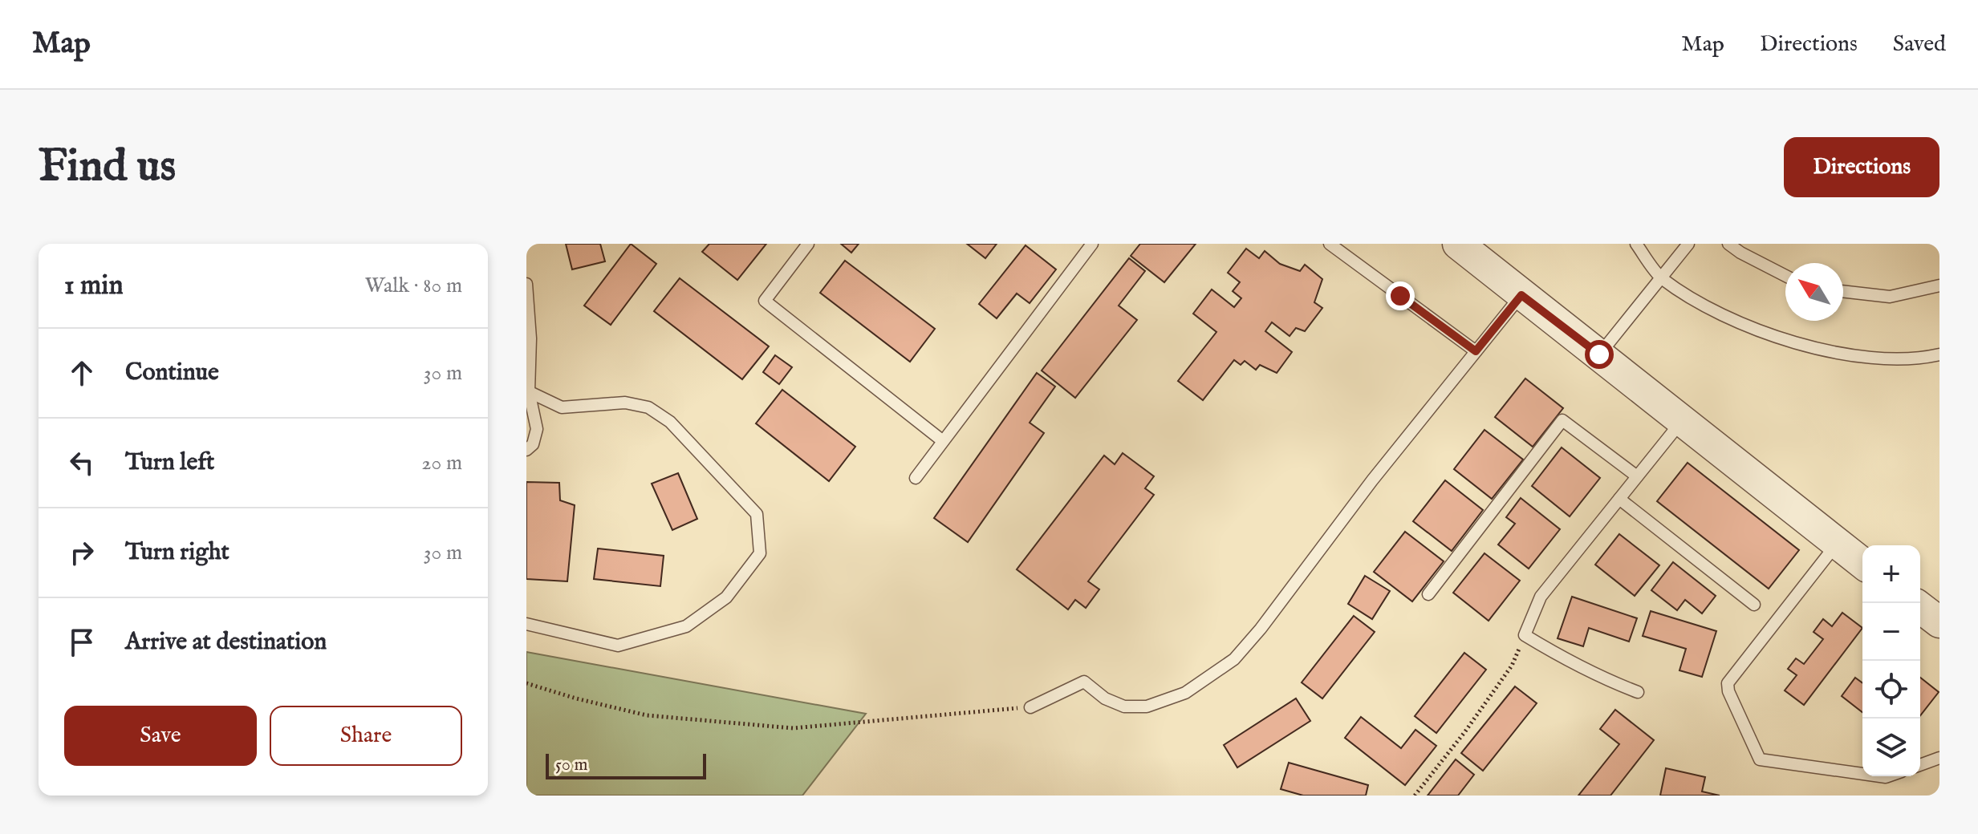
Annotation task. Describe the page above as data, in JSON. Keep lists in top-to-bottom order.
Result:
{
  "scale_bar": "50 m",
  "north": "top left",
  "page": {
    "header": "Map",
    "nav": ["Map", "Directions", "Saved"],
    "buttons": [
      "Directions",
      ["Save", "Share"]
    ],
    "title": "Find us",
    "heading": ["1 min", "Walk · 80 m"],
    "list": [
      ["Continue", "30 m"],
      ["Turn left", "20 m"],
      ["Turn right", "30 m"],
      "Arrive at destination"
    ],
    "map_buttons": ["+", "−"],
    "scale": "50 m"
  }
}
